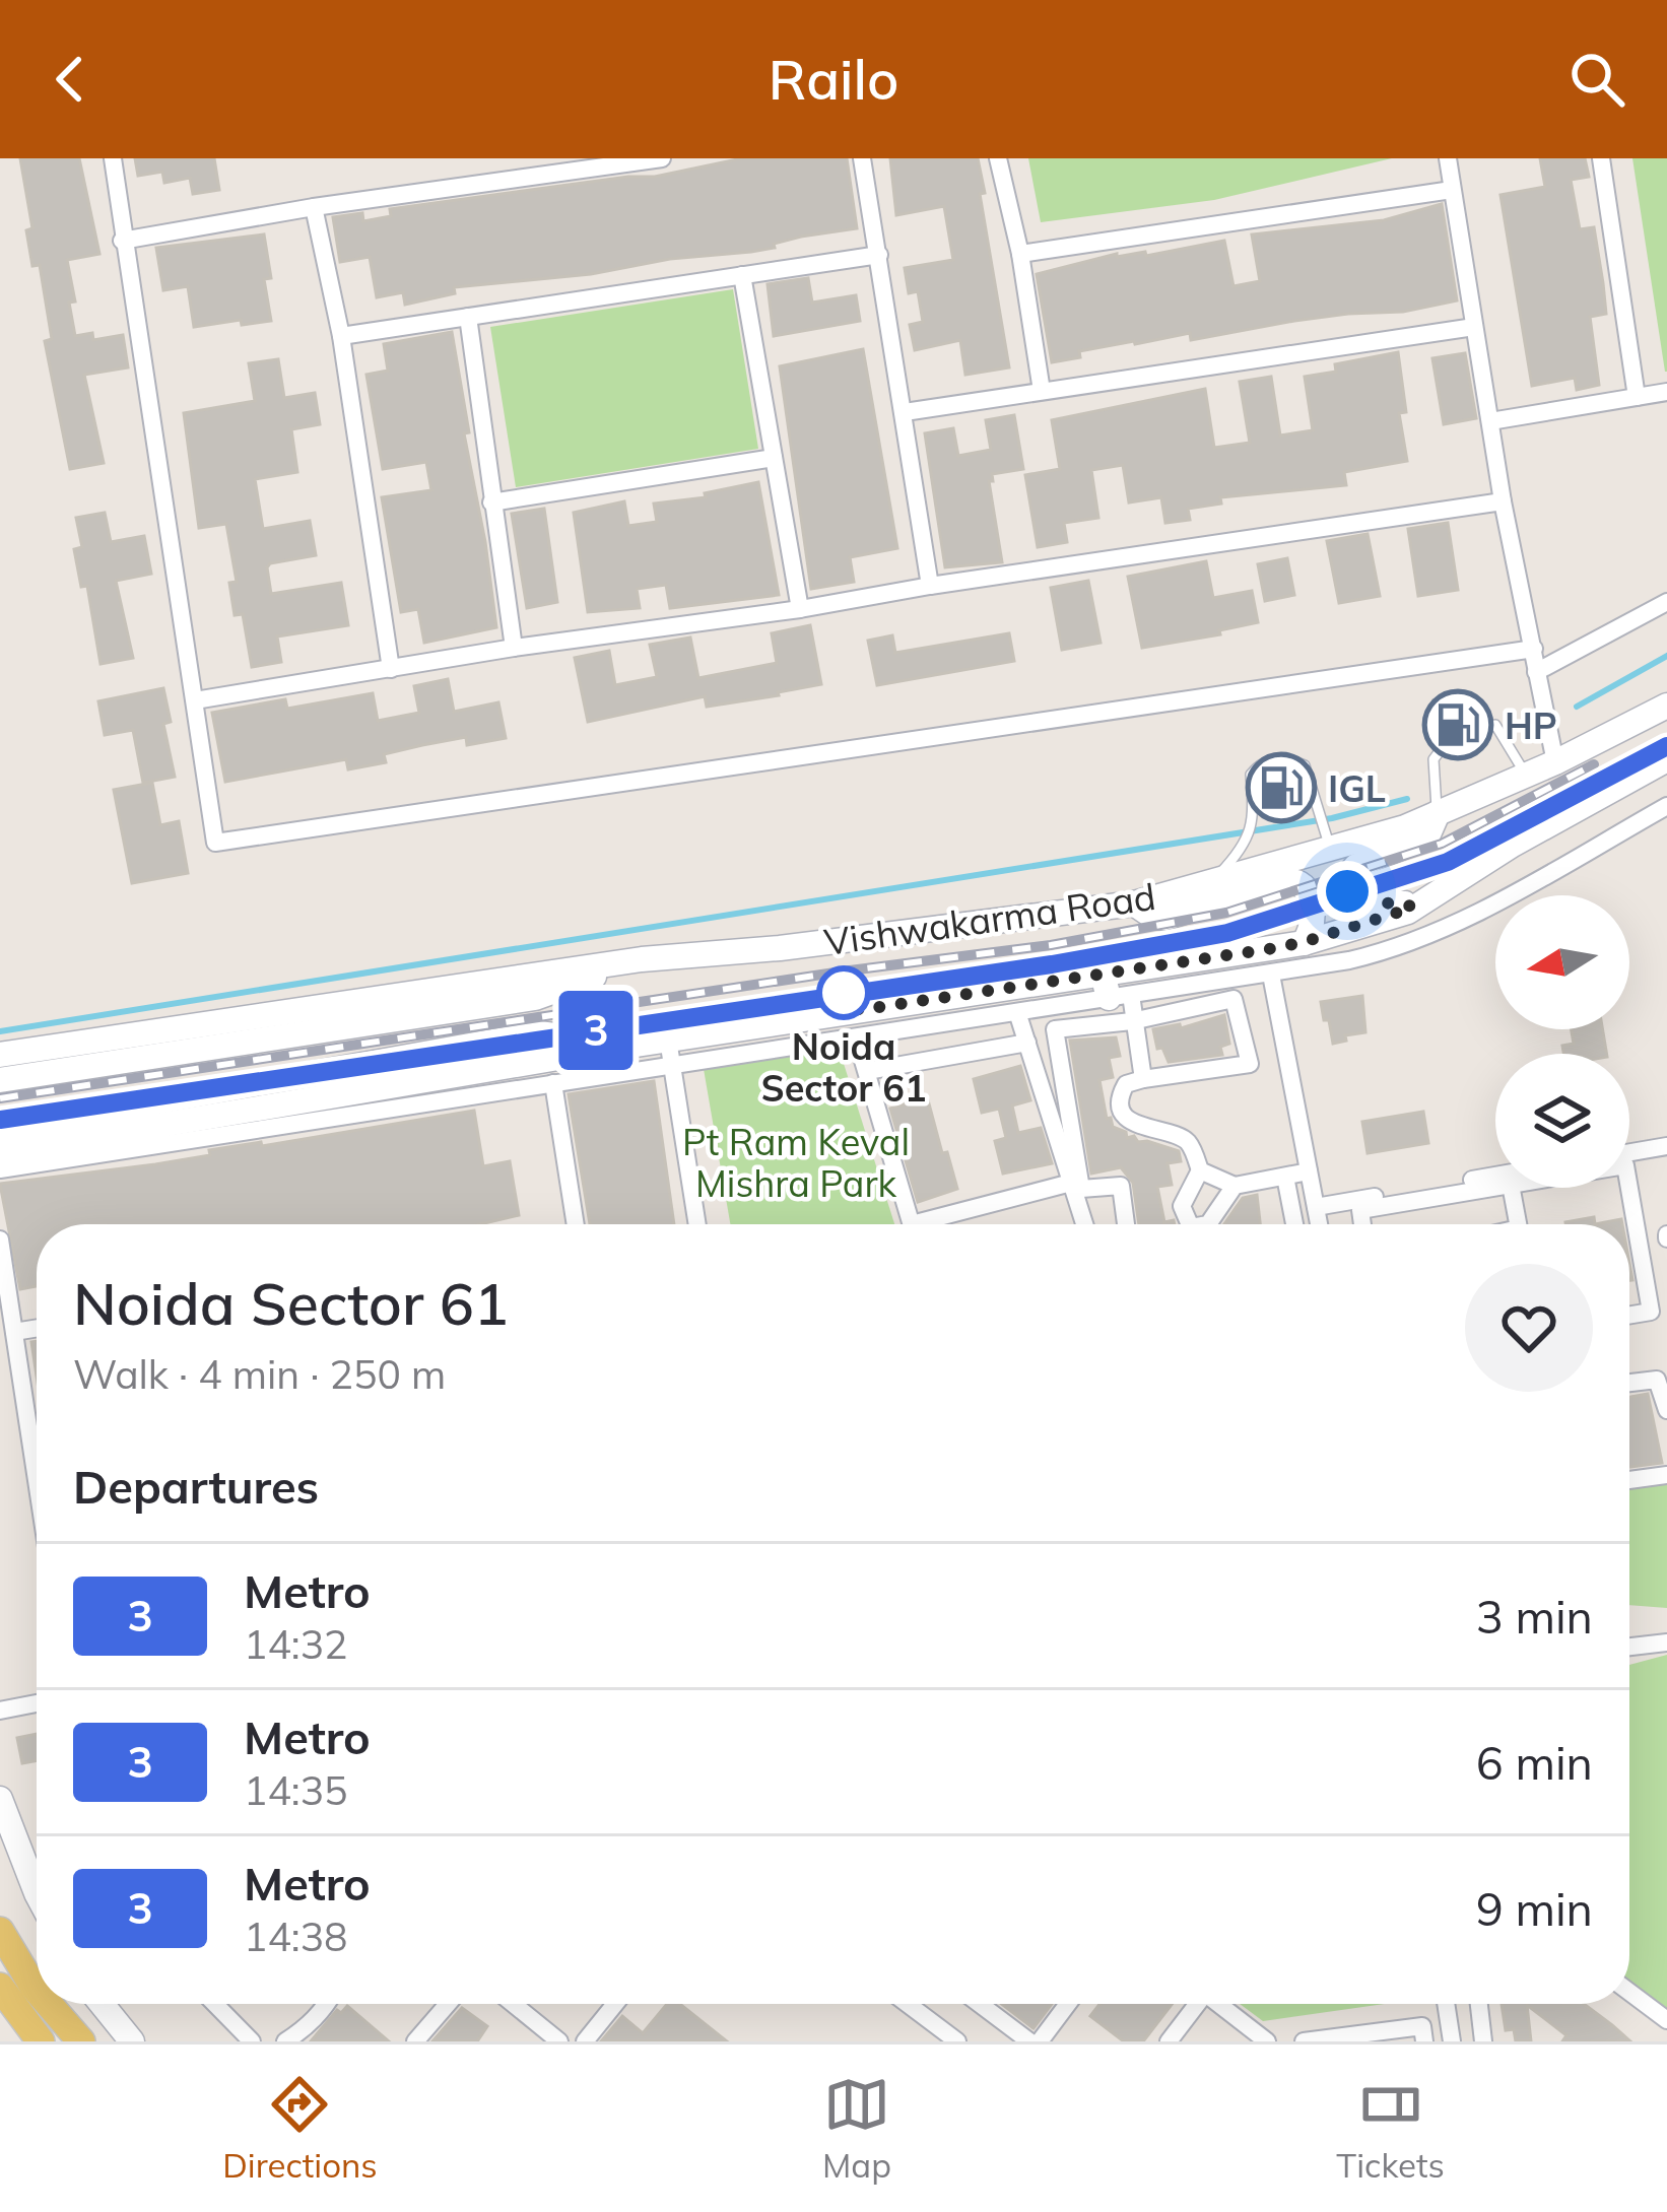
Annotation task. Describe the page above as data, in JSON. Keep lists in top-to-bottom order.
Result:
{
  "streets": {
    "main road": ["Vishwakarma Road"]
  },
  "parks": ["Pt Ram Keval Mishra Park"],
  "places": {
    "fuel station": ["HP", "IGL"],
    "other": ["Noida Sector 61"]
  },
  "lines": ["metro line 3"],
  "north": "left",
  "page": {
    "header": "Railo",
    "on_map": "3",
    "heading": [
      ["Noida Sector 61", "Walk · 4 min · 250 m"],
      "Departures"
    ],
    "list": [
      {
        "mark": "3",
        "name": "Metro",
        "note": "14:32",
        "value": "3 min"
      },
      {
        "mark": "3",
        "name": "Metro",
        "note": "14:35",
        "value": "6 min"
      },
      {
        "mark": "3",
        "name": "Metro",
        "note": "14:38",
        "value": "9 min"
      }
    ],
    "tabs": ["Directions", "Map", "Tickets"]
  }
}
